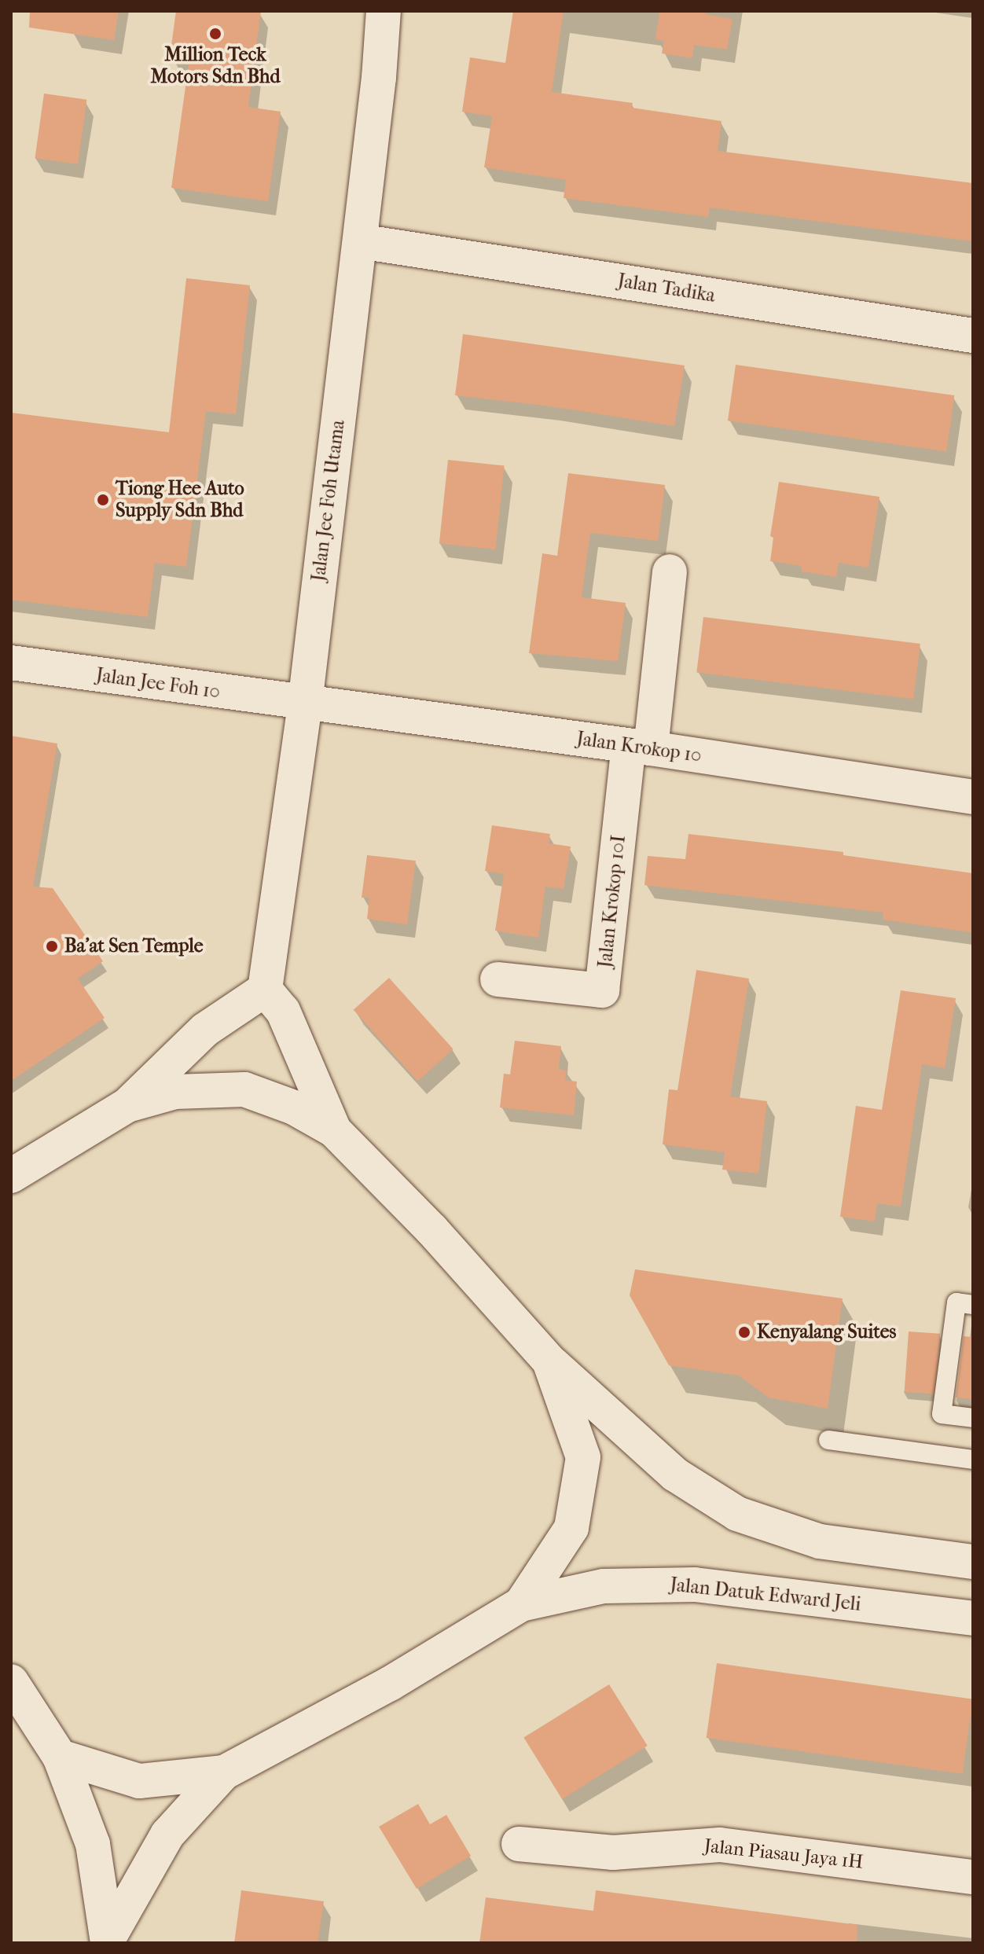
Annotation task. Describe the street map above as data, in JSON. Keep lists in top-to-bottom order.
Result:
{
  "streets": {
    "street": [
      "Jalan Tadika",
      "Jalan Jee Foh Utama",
      "Jalan Jee Foh 10",
      "Jalan Krokop 10",
      "Jalan Krokop 10I",
      "Jalan Datuk Edward Jeli",
      "Jalan Piasau Jaya 1H"
    ]
  },
  "crossings": [
    ["Jalan Tadika", "Jalan Jee Foh Utama"],
    ["Jalan Jee Foh Utama", "Jalan Jee Foh 10"],
    ["Jalan Jee Foh Utama", "Jalan Krokop 10"],
    ["Jalan Jee Foh 10", "Jalan Krokop 10"],
    ["Jalan Krokop 10", "Jalan Krokop 10I"]
  ],
  "places": [
    "Million Teck Motors Sdn Bhd",
    "Tiong Hee Auto Supply Sdn Bhd",
    "Ba'at Sen Temple",
    "Kenyalang Suites"
  ]
}
